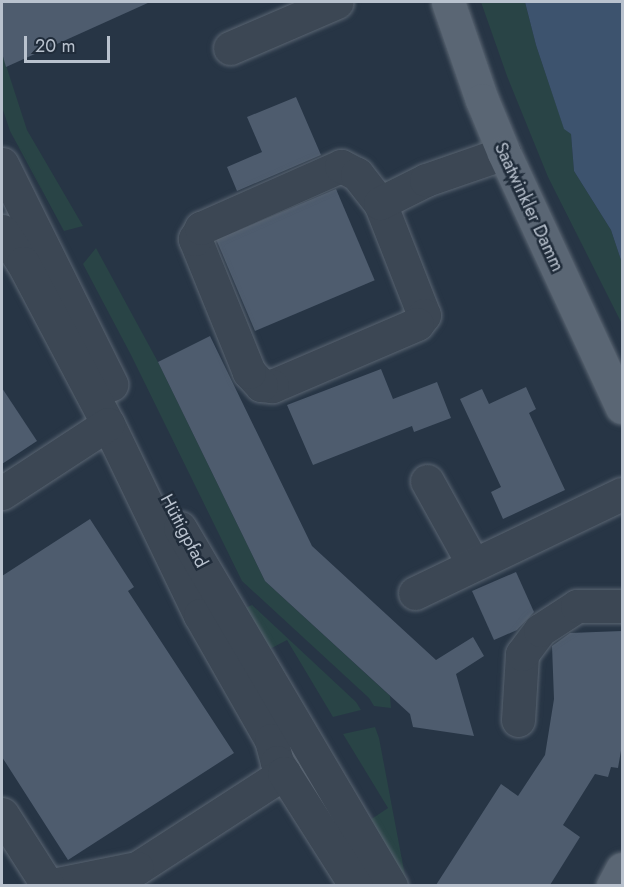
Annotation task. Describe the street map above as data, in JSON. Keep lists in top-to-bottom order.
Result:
{
  "streets": {
    "main road": ["Saatwinkler Damm"],
    "street": ["Hüttigpfad"]
  },
  "scale_bar": "20 m"
}
